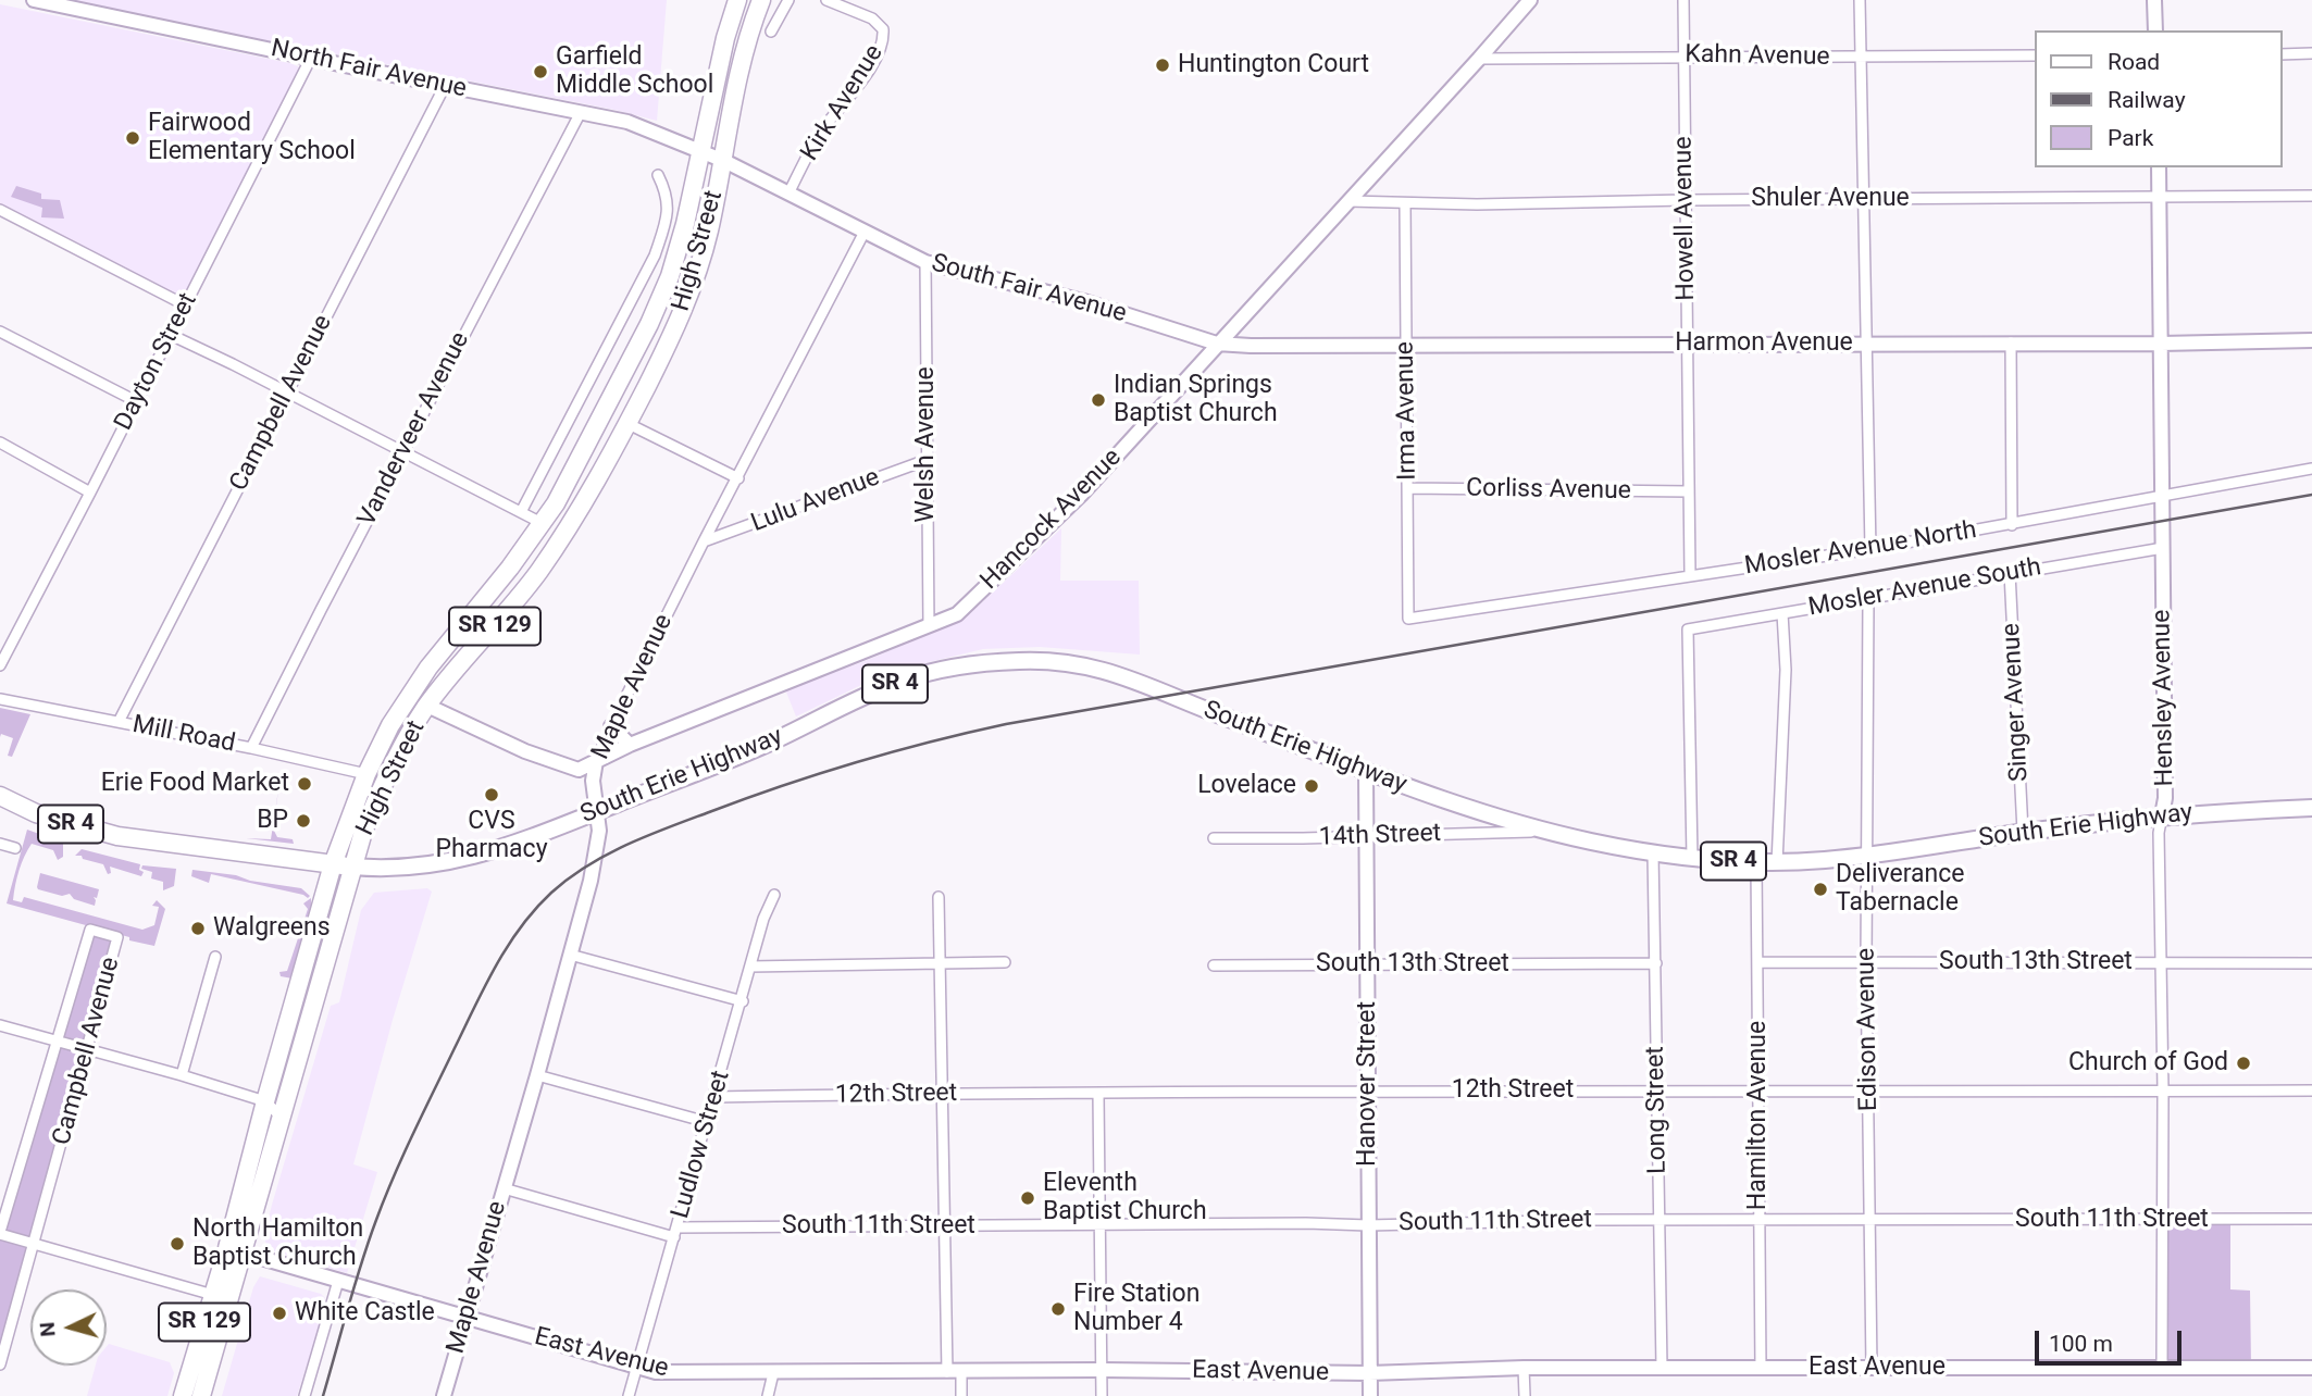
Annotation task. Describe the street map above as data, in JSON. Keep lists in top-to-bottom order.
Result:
{
  "streets": {
    "highway": [
      "High Street",
      "SR 129",
      "SR 4",
      "South Erie Highway"
    ],
    "street": [
      "Kahn Avenue",
      "North Fair Avenue",
      "Kirk Avenue",
      "Shuler Avenue",
      "Howell Avenue",
      "South Fair Avenue",
      "Harmon Avenue",
      "Dayton Street",
      "Campbell Avenue",
      "Irma Avenue",
      "Vanderveer Avenue",
      "Welsh Avenue",
      "Corliss Avenue",
      "Lulu Avenue",
      "Hancock Avenue",
      "Mosler Avenue North",
      "Mosler Avenue South",
      "Maple Avenue",
      "Hensley Avenue",
      "Singer Avenue",
      "Mill Road",
      "14th Street",
      "South 13th Street",
      "Edison Avenue",
      "Hanover Street",
      "12th Street",
      "Long Street",
      "Hamilton Avenue",
      "Ludlow Street",
      "South 11th Street",
      "East Avenue"
    ]
  },
  "crossings": [
    ["Kahn Avenue", "Howell Avenue"],
    ["Kahn Avenue", "Hancock Avenue"],
    ["North Fair Avenue", "High Street"],
    ["North Fair Avenue", "South Fair Avenue"],
    ["North Fair Avenue", "Dayton Street"],
    ["North Fair Avenue", "Campbell Avenue"],
    ["North Fair Avenue", "Vanderveer Avenue"],
    ["Kirk Avenue", "South Fair Avenue"],
    ["Shuler Avenue", "Howell Avenue"],
    ["Shuler Avenue", "Irma Avenue"],
    ["Shuler Avenue", "Hancock Avenue"],
    ["Shuler Avenue", "Hensley Avenue"],
    ["Howell Avenue", "Harmon Avenue"],
    ["Howell Avenue", "Corliss Avenue"],
    ["Howell Avenue", "Mosler Avenue North"],
    ["High Street", "South Fair Avenue"],
    ["High Street", "Hancock Avenue"],
    ["High Street", "SR 4"],
    ["High Street", "Mill Road"],
    ["High Street", "South Erie Highway"],
    ["High Street", "East Avenue"],
    ["South Fair Avenue", "Harmon Avenue"],
    ["South Fair Avenue", "Welsh Avenue"],
    ["South Fair Avenue", "Hancock Avenue"],
    ["South Fair Avenue", "Maple Avenue"],
    ["Harmon Avenue", "Irma Avenue"],
    ["Harmon Avenue", "Hancock Avenue"],
    ["Harmon Avenue", "Hensley Avenue"],
    ["Campbell Avenue", "Mill Road"],
    ["Irma Avenue", "Corliss Avenue"],
    ["Irma Avenue", "Mosler Avenue North"],
    ["Vanderveer Avenue", "Mill Road"],
    ["Welsh Avenue", "Lulu Avenue"],
    ["Welsh Avenue", "Hancock Avenue"],
    ["Lulu Avenue", "Maple Avenue"],
    ["Hancock Avenue", "Maple Avenue"],
    ["Mosler Avenue North", "Hensley Avenue"],
    ["Mosler Avenue South", "Hensley Avenue"],
    ["Mosler Avenue South", "Singer Avenue"],
    ["Mosler Avenue South", "South Erie Highway"],
    ["Mosler Avenue South", "Edison Avenue"],
    ["SR 4", "South Erie Highway"],
    ["Maple Avenue", "South Erie Highway"],
    ["Maple Avenue", "South 11th Street"],
    ["Maple Avenue", "East Avenue"],
    ["Hensley Avenue", "South Erie Highway"],
    ["Hensley Avenue", "South 13th Street"],
    ["Hensley Avenue", "12th Street"],
    ["Hensley Avenue", "South 11th Street"],
    ["Hensley Avenue", "East Avenue"],
    ["Singer Avenue", "South Erie Highway"],
    ["South Erie Highway", "14th Street"],
    ["South Erie Highway", "Edison Avenue"],
    ["South Erie Highway", "Hanover Street"],
    ["South Erie Highway", "Long Street"],
    ["South Erie Highway", "Hamilton Avenue"],
    ["14th Street", "Hanover Street"],
    ["South 13th Street", "Edison Avenue"],
    ["South 13th Street", "Hanover Street"],
    ["South 13th Street", "Long Street"],
    ["South 13th Street", "Hamilton Avenue"],
    ["Edison Avenue", "12th Street"],
    ["Edison Avenue", "South 11th Street"],
    ["Edison Avenue", "East Avenue"],
    ["Hanover Street", "12th Street"],
    ["Hanover Street", "South 11th Street"],
    ["Hanover Street", "East Avenue"],
    ["12th Street", "Long Street"],
    ["12th Street", "Hamilton Avenue"],
    ["12th Street", "Ludlow Street"],
    ["Long Street", "South 11th Street"],
    ["Long Street", "East Avenue"],
    ["Hamilton Avenue", "South 11th Street"],
    ["Hamilton Avenue", "East Avenue"],
    ["Ludlow Street", "South 11th Street"],
    ["Ludlow Street", "East Avenue"]
  ],
  "places": [
    "Huntington Court",
    "Garfield Middle School",
    "Fairwood Elementary School",
    "Indian Springs Baptist Church",
    "Erie Food Market",
    "Lovelace",
    "CVS Pharmacy",
    "BP",
    "Deliverance Tabernacle",
    "Walgreens",
    "Church of God",
    "Eleventh Baptist Church",
    "North Hamilton Baptist Church",
    "Fire Station Number 4",
    "White Castle"
  ],
  "legend": ["Road", "Railway", "Park"],
  "scale_bar": "100 m",
  "north": "left"
}
